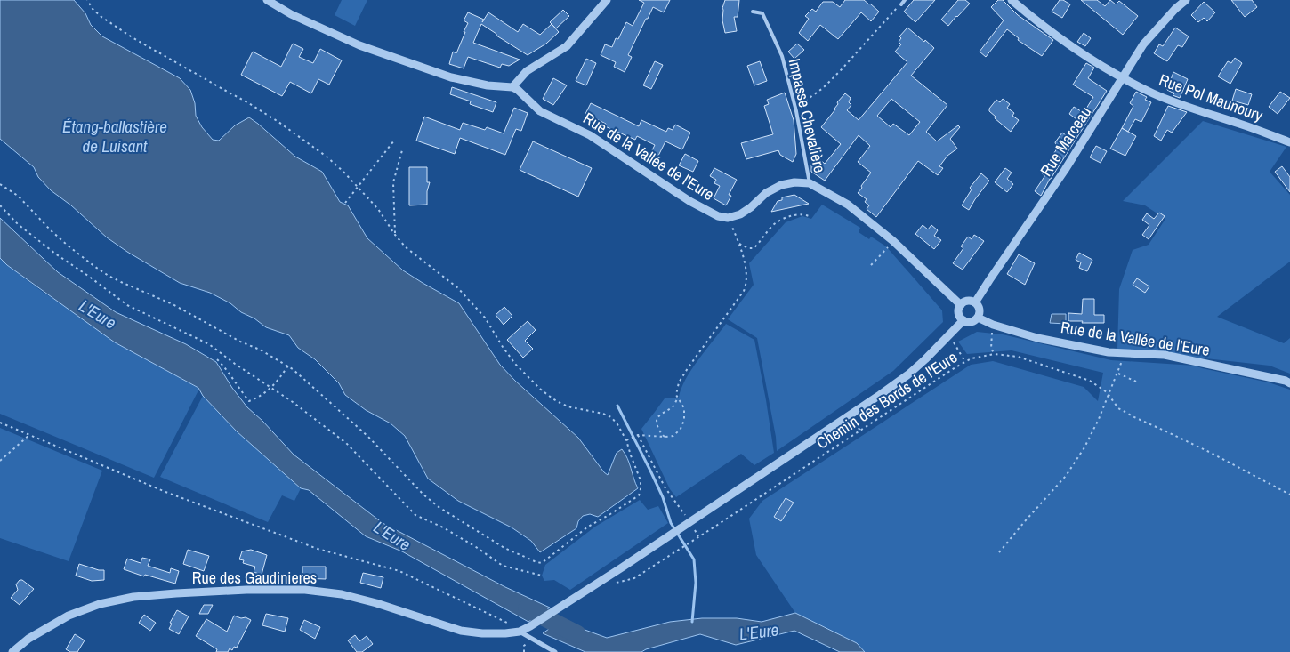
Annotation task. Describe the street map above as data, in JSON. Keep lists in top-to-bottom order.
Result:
{
  "streets": {
    "street": [
      "Rue Pol Maunoury",
      "Rue Marceau",
      "Rue de la Vallée de l'Eure",
      "Rue des Gaudinieres"
    ],
    "lane": ["Impasse Chevalière"],
    "path": ["Chemin des Bords de l'Eure"]
  },
  "crossings": [
    ["Rue Pol Maunoury", "Rue Marceau"],
    ["Rue Marceau", "Rue de la Vallée de l'Eure"],
    ["Rue Marceau", "Rue des Gaudinieres"],
    ["Rue de la Vallée de l'Eure", "Rue des Gaudinieres"]
  ],
  "water": ["Étang-ballastière de Luisant", "L'Eure"]
}
